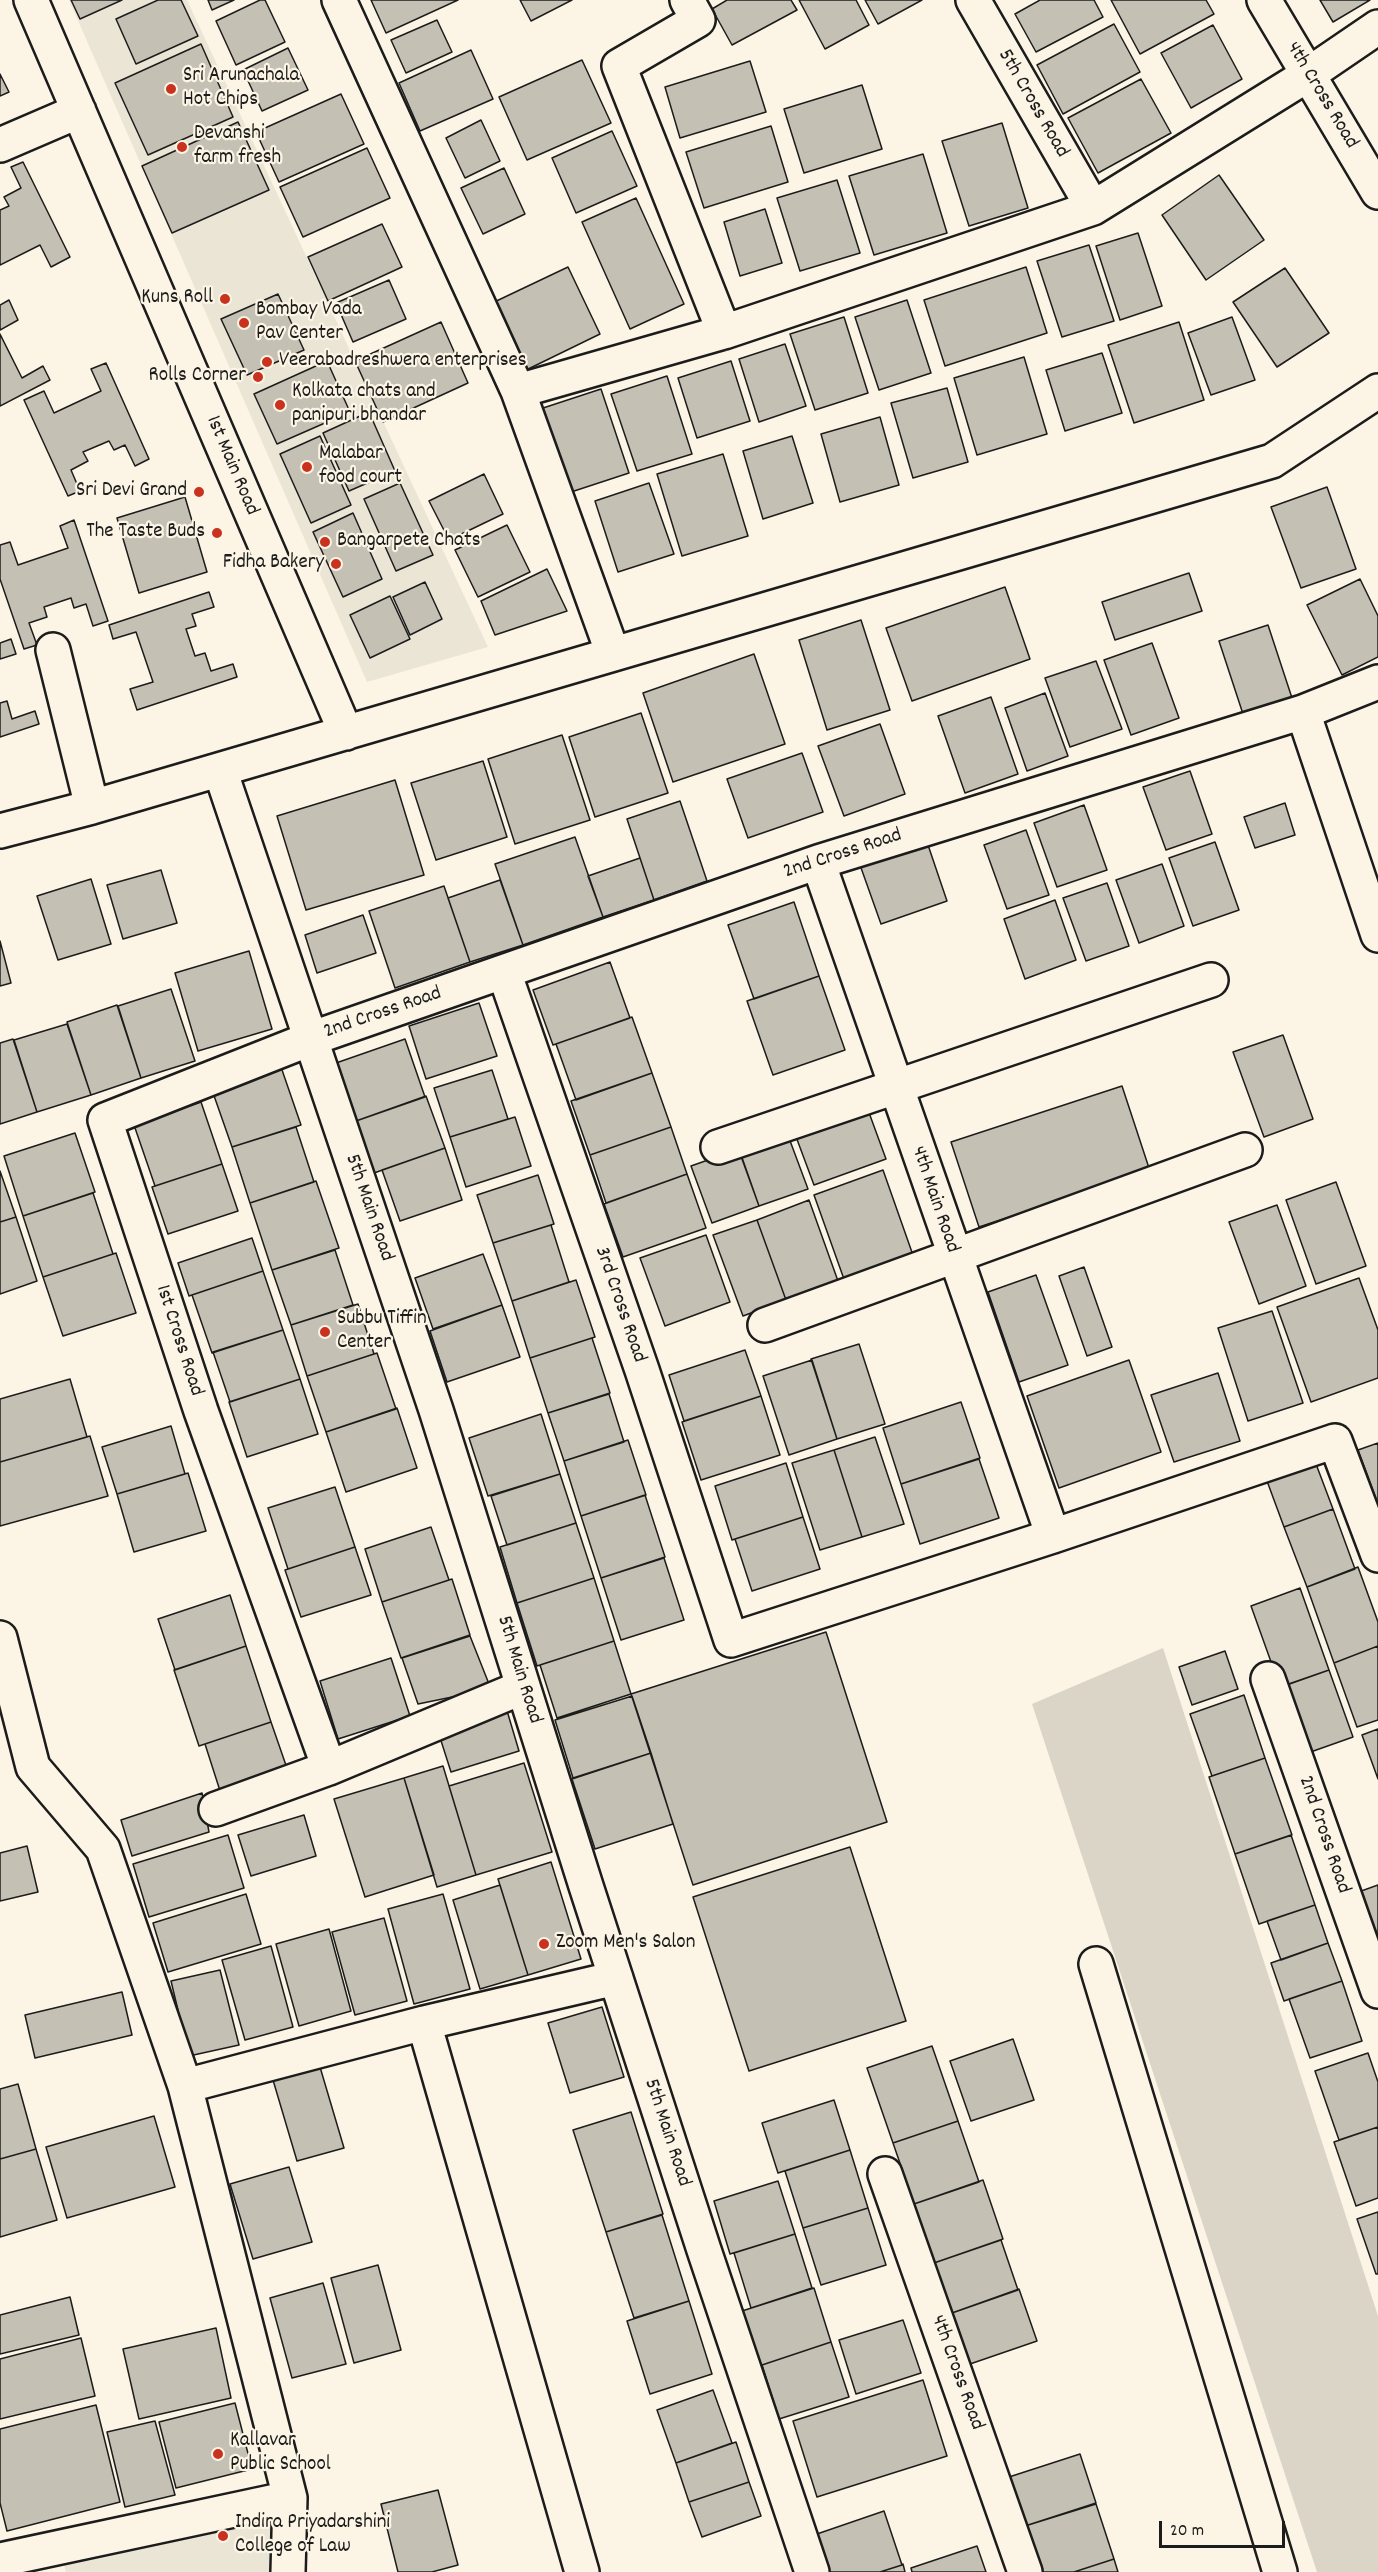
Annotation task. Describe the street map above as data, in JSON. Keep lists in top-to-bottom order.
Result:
{
  "streets": {
    "street": [
      "4th Cross Road",
      "5th Cross Road",
      "1st Main Road",
      "2nd Cross Road",
      "4th Main Road",
      "5th Main Road",
      "3rd Cross Road",
      "1st Cross Road"
    ]
  },
  "crossings": [
    ["2nd Cross Road", "4th Main Road"],
    ["2nd Cross Road", "5th Main Road"],
    ["2nd Cross Road", "3rd Cross Road"],
    ["2nd Cross Road", "1st Cross Road"],
    ["4th Main Road", "3rd Cross Road"],
    ["5th Main Road", "1st Cross Road"]
  ],
  "places": [
    "Sri Arunachala Hot Chips",
    "Devanshi farm fresh",
    "Kuns Roll",
    "Bombay Vada Pav Center",
    "Veerabadreshwera enterprises",
    "Rolls Corner",
    "Kolkata chats and panipuri bhandar",
    "Malabar food court",
    "Sri Devi Grand",
    "The Taste Buds",
    "Bangarpete Chats",
    "Fidha Bakery",
    "Subbu Tiffin Center",
    "Zoom Men's Salon",
    "Kallavar Public School",
    "Indira Priyadarshini College of Law"
  ],
  "scale_bar": "20 m"
}
